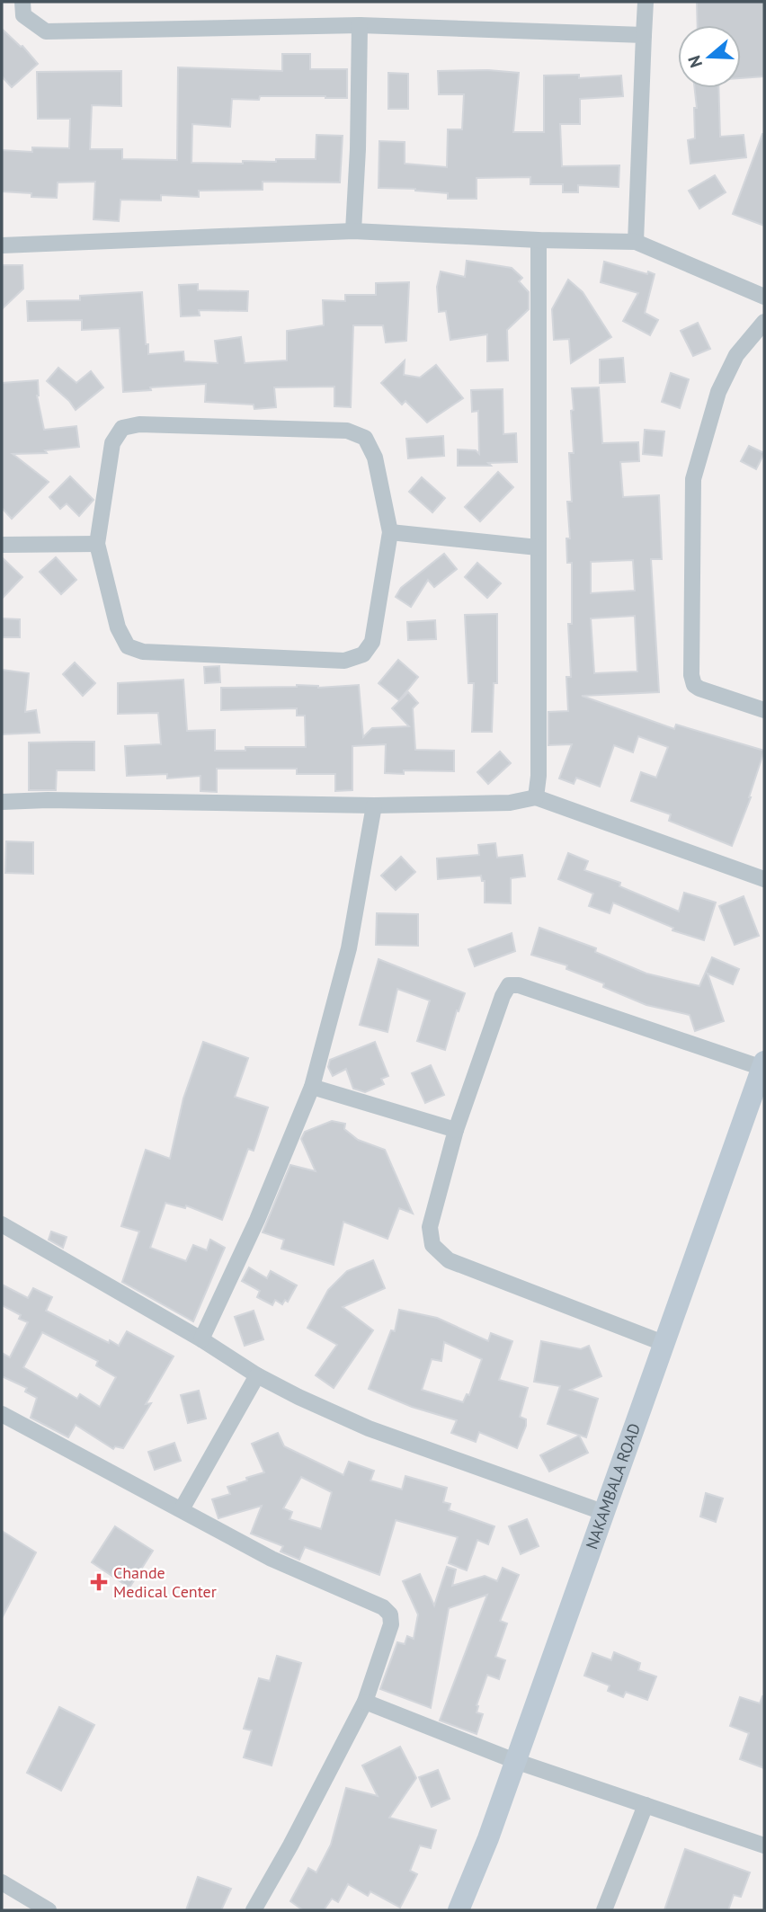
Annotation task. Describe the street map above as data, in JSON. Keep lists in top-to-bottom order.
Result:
{
  "streets": {
    "main road": ["NAKAMBALA ROAD"]
  },
  "places": {
    "health": ["Chande Medical Center"]
  },
  "north": "left"
}
